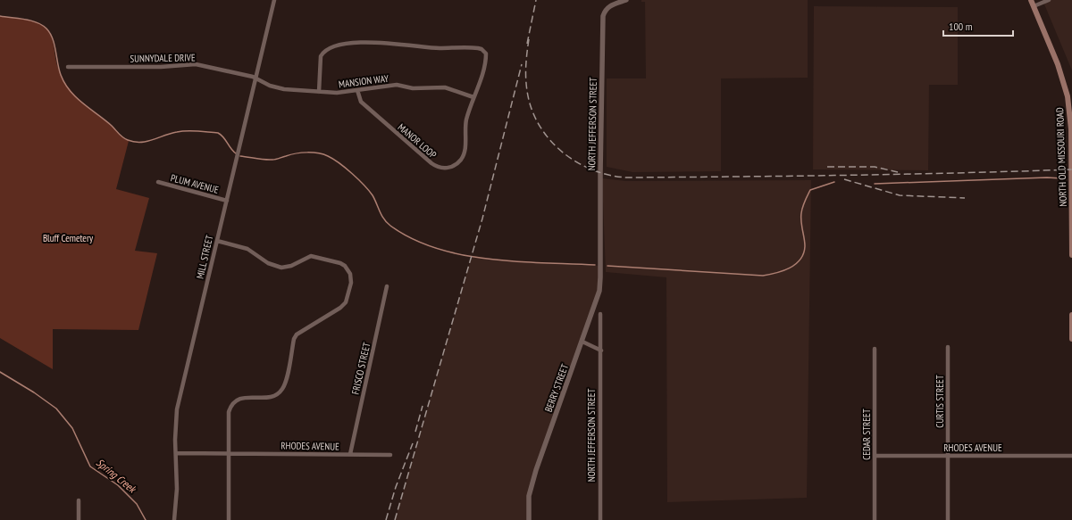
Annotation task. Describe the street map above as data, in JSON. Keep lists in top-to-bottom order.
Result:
{
  "streets": {
    "main road": ["NORTH OLD MISSOURI ROAD"],
    "street": [
      "SUNNYDALE DRIVE",
      "MANSION WAY",
      "NORTH JEFFERSON STREET",
      "MANOR LOOP",
      "PLUM AVENUE",
      "MILL STREET",
      "FRISCO STREET",
      "BERRY STREET",
      "CURTIS STREET",
      "CEDAR STREET",
      "RHODES AVENUE"
    ]
  },
  "crossings": [
    ["SUNNYDALE DRIVE", "MANSION WAY"],
    ["SUNNYDALE DRIVE", "MILL STREET"],
    ["MANSION WAY", "MANOR LOOP"],
    ["MANSION WAY", "MILL STREET"],
    ["NORTH JEFFERSON STREET", "BERRY STREET"],
    ["PLUM AVENUE", "MILL STREET"],
    ["MILL STREET", "RHODES AVENUE"],
    ["FRISCO STREET", "RHODES AVENUE"],
    ["CURTIS STREET", "RHODES AVENUE"],
    ["CEDAR STREET", "RHODES AVENUE"]
  ],
  "water": ["Spring Creek"],
  "parks": ["Bluff Cemetery"],
  "scale_bar": "100 m"
}
